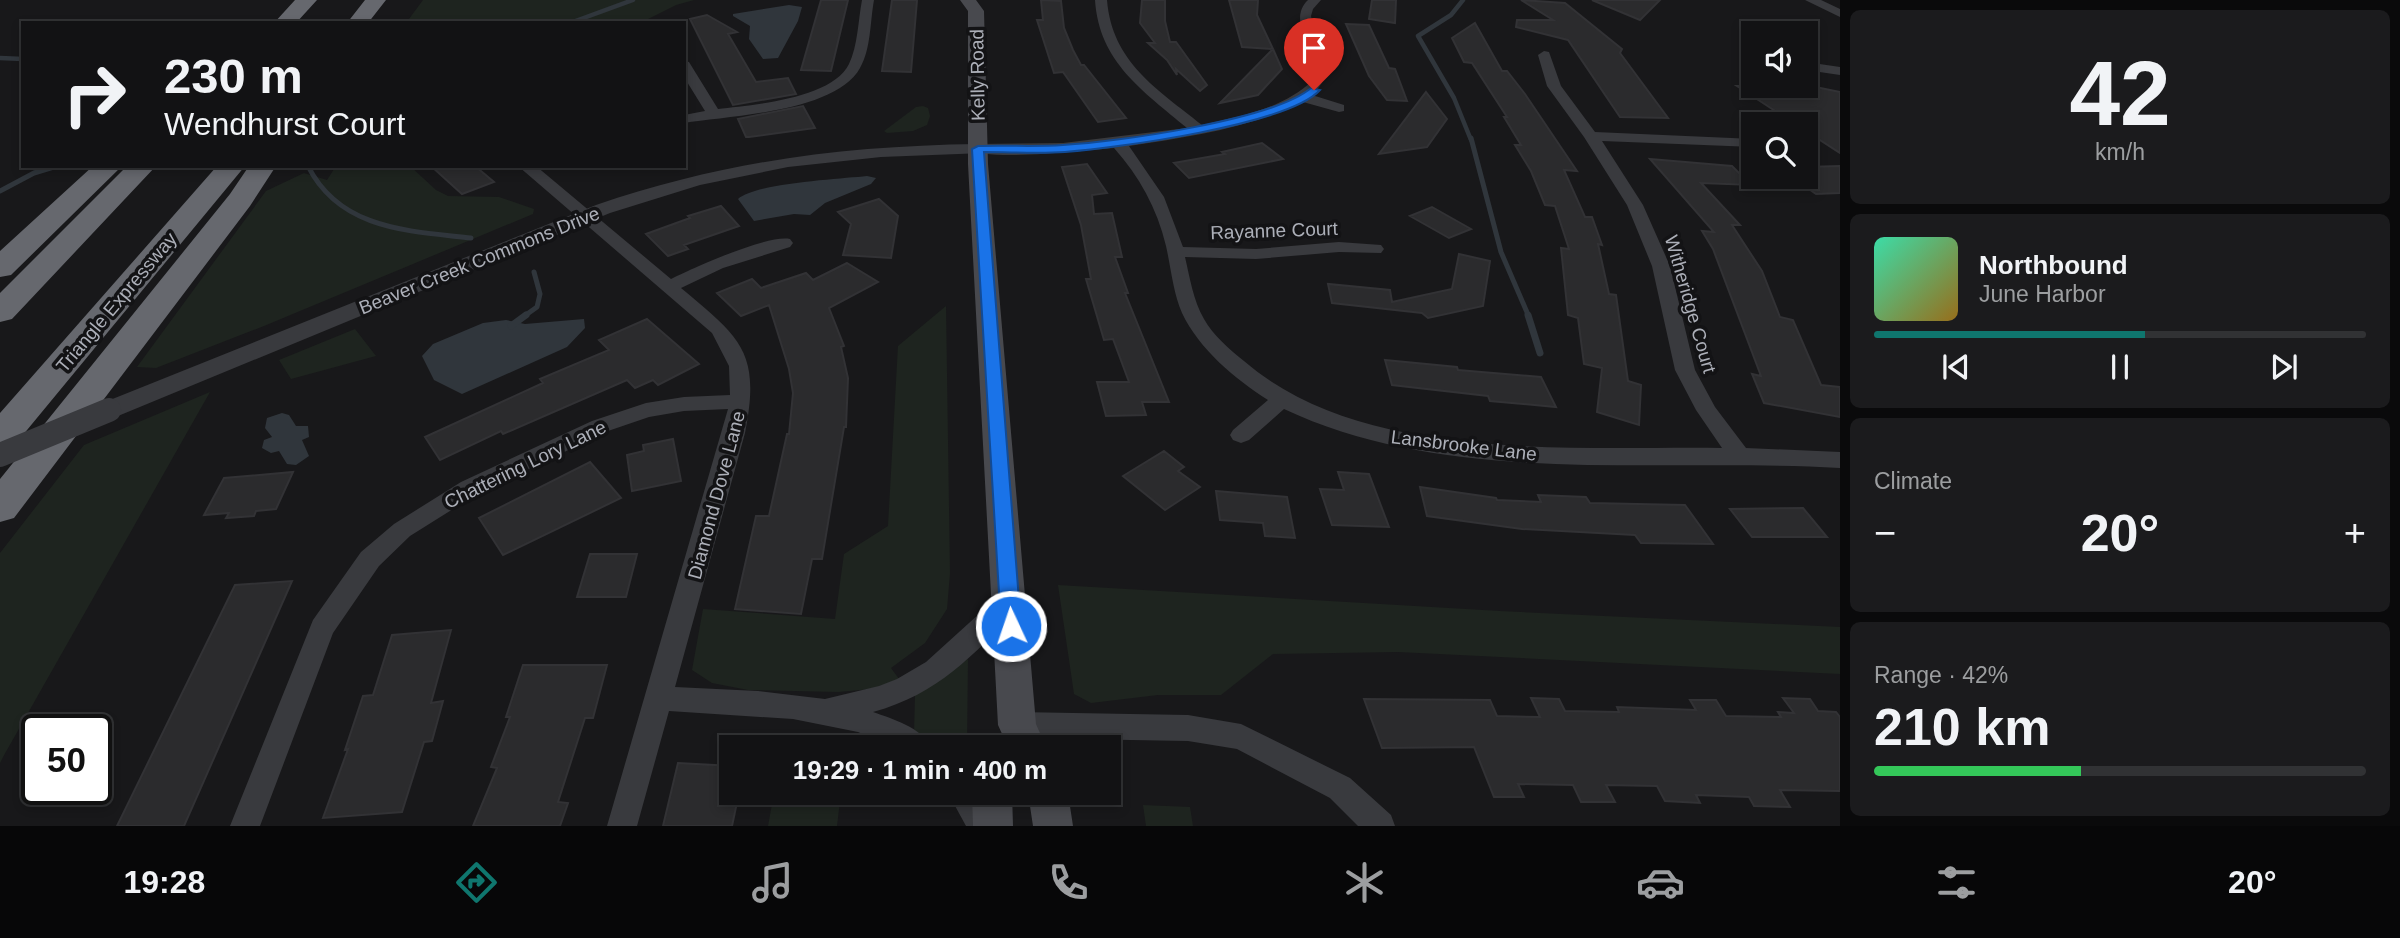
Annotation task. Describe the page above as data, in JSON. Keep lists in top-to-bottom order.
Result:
{
  "streets": {
    "highway": ["Triangle Expressway"],
    "main road": ["Kelly Road"],
    "street": [
      "Rayanne Court",
      "Beaver Creek Commons Drive",
      "Witheridge Court",
      "Lansbrooke Lane",
      "Chattering Lory Lane",
      "Diamond Dove Lane"
    ]
  },
  "crossings": [
    ["Kelly Road", "Beaver Creek Commons Drive"],
    ["Rayanne Court", "Lansbrooke Lane"],
    ["Beaver Creek Commons Drive", "Diamond Dove Lane"],
    ["Witheridge Court", "Lansbrooke Lane"],
    ["Chattering Lory Lane", "Diamond Dove Lane"]
  ],
  "page": {
    "tile": [
      ["42", "km/h"],
      "Climate",
      ["Range · 42%", "210 km"]
    ],
    "turn": ["230 m", "Wendhurst Court"],
    "song": ["Northbound", "June Harbor"],
    "heat": ["−", "20°", "+"],
    "limit": "50",
    "trip": "19:29 · 1 min · 400 m",
    "tabs": ["19:28", "20°"]
  }
}
